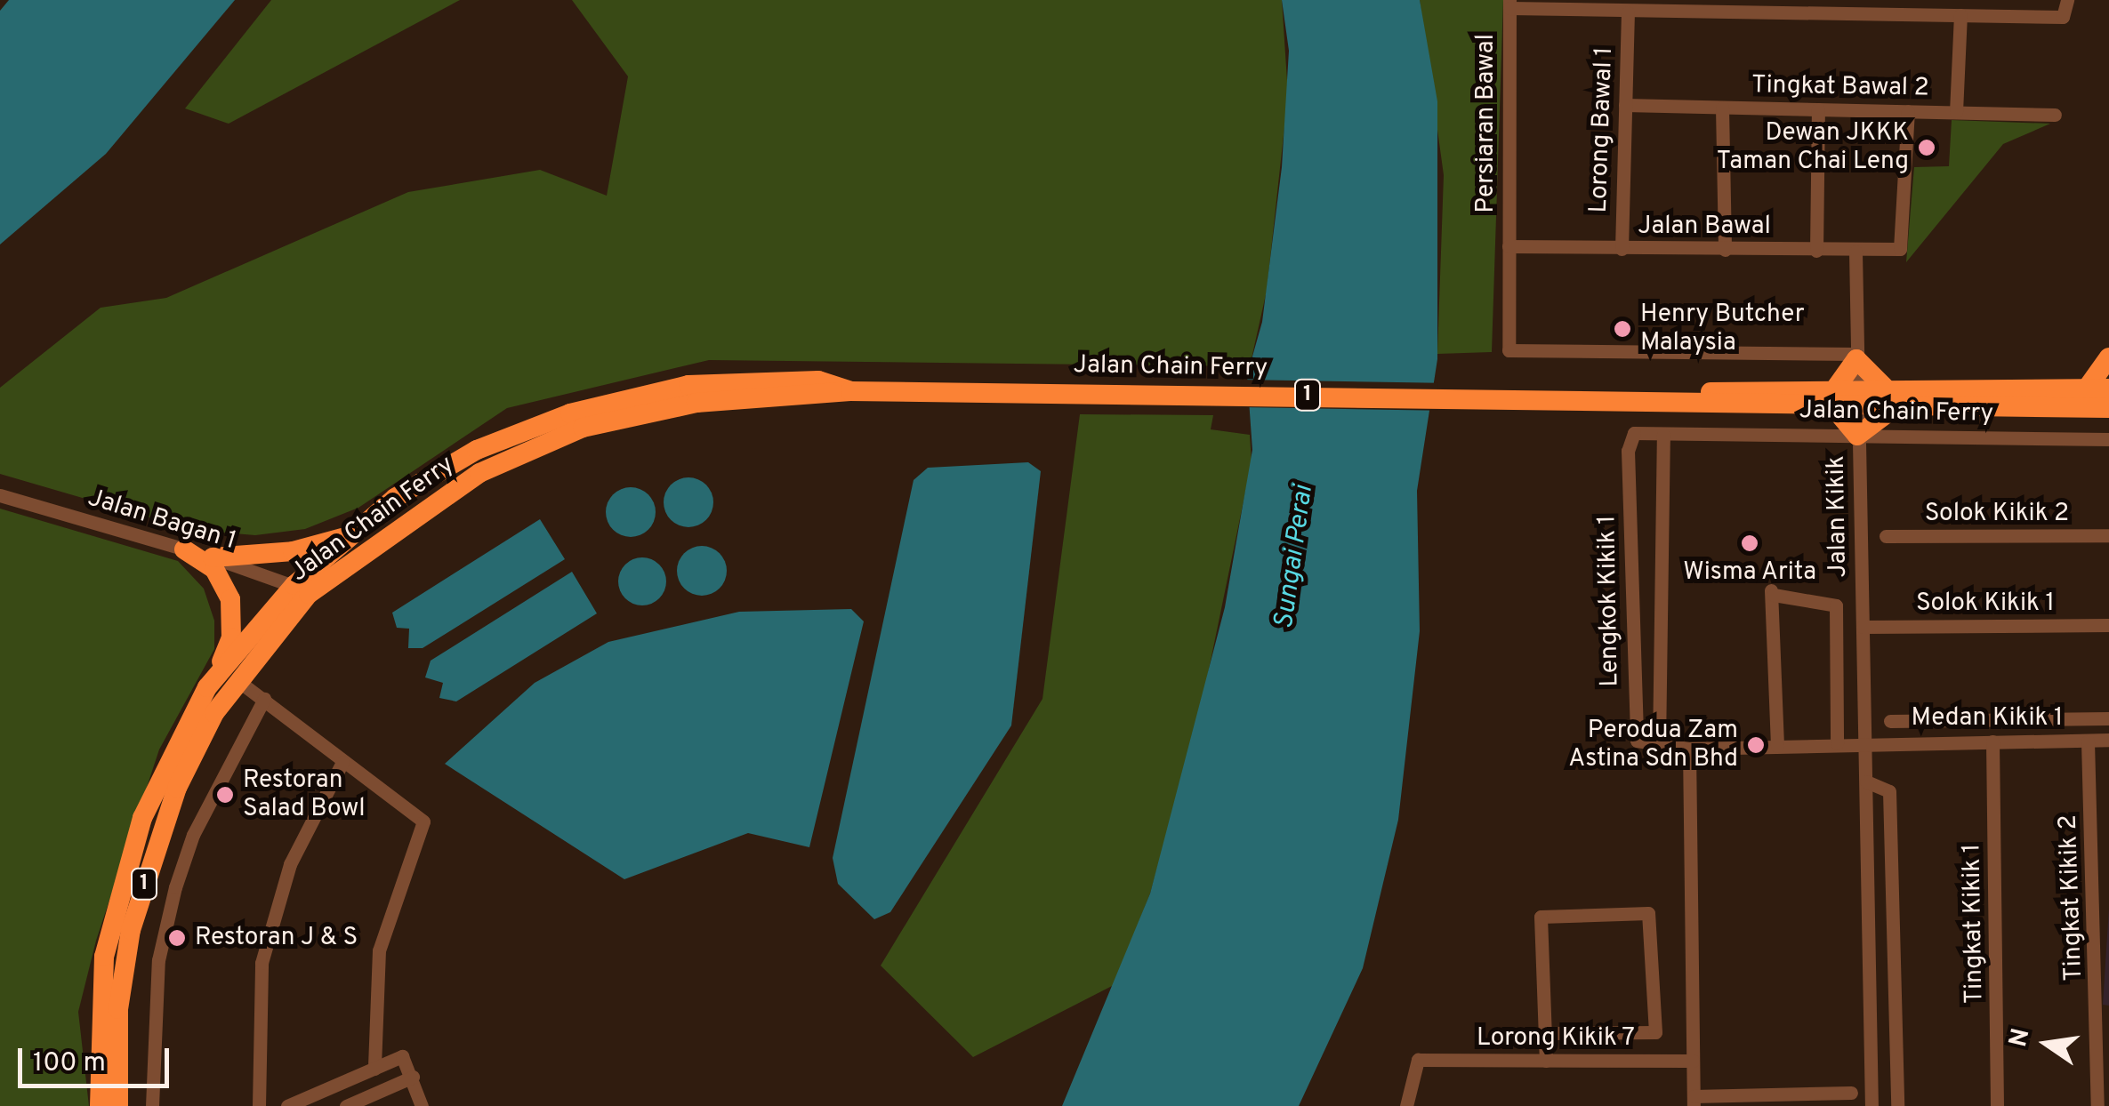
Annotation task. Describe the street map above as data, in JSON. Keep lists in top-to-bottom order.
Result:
{
  "streets": {
    "highway": ["Jalan Chain Ferry", "1"],
    "street": [
      "Tingkat Bawal 2",
      "Persiaran Bawal",
      "Lorong Bawal 1",
      "Jalan Bawal",
      "Solok Kikik 2",
      "Jalan Kikik",
      "Jalan Bagan 1",
      "Lengkok Kikik 1",
      "Solok Kikik 1",
      "Medan Kikik 1",
      "Tingkat Kikik 2",
      "Tingkat Kikik 1",
      "Lorong Kikik 7"
    ]
  },
  "crossings": [
    ["Tingkat Bawal 2", "Lorong Bawal 1"],
    ["Tingkat Bawal 2", "Jalan Bawal"],
    ["Persiaran Bawal", "Jalan Bawal"],
    ["Lorong Bawal 1", "Jalan Bawal"],
    ["Jalan Bawal", "Jalan Kikik"],
    ["Jalan Chain Ferry", "Jalan Kikik"],
    ["Jalan Chain Ferry", "Jalan Bagan 1"],
    ["Jalan Chain Ferry", "Lengkok Kikik 1"],
    ["Jalan Kikik", "Solok Kikik 1"],
    ["Jalan Kikik", "Medan Kikik 1"],
    ["Medan Kikik 1", "Tingkat Kikik 2"],
    ["Medan Kikik 1", "Tingkat Kikik 1"]
  ],
  "water": ["Sungai Perai"],
  "places": [
    "Dewan JKKK Taman Chai Leng",
    "Henry Butcher Malaysia",
    "Wisma Arita",
    "Perodua Zam Astina Sdn Bhd",
    "Restoran Salad Bowl",
    "Restoran J & S"
  ],
  "scale_bar": "100 m",
  "north": "left"
}
